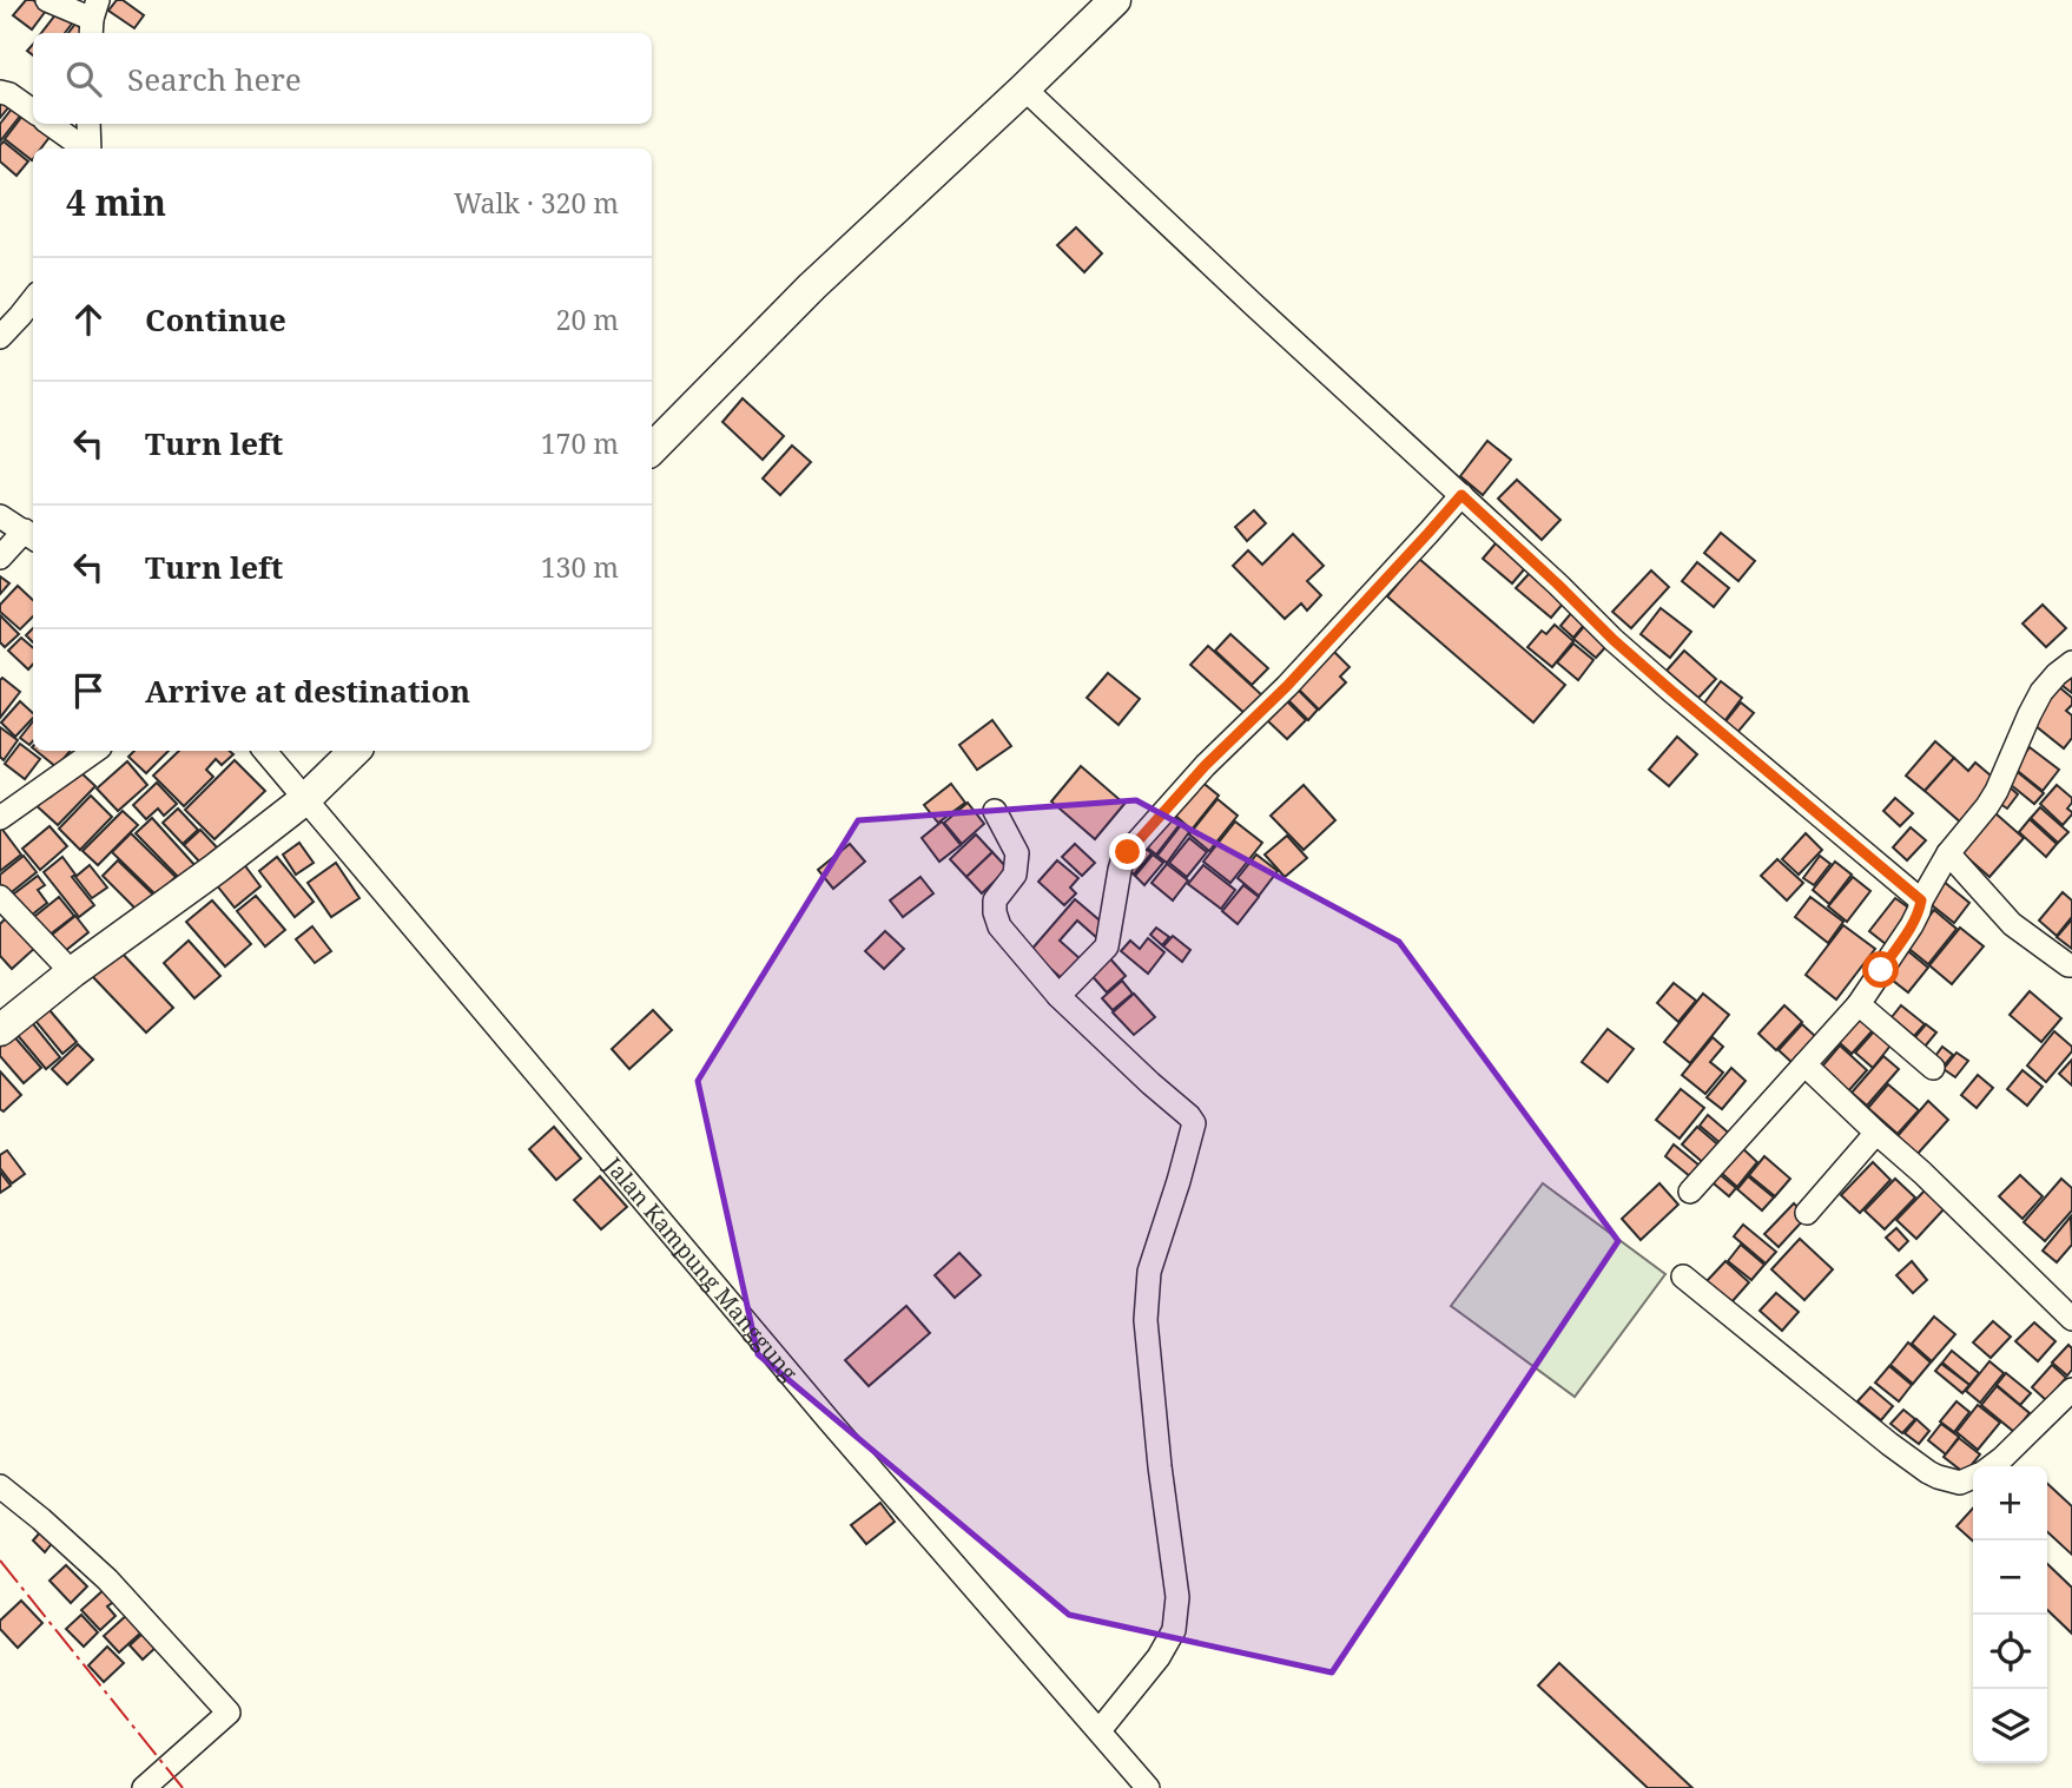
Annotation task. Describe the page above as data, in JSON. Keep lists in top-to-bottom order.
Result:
{
  "streets": {
    "street": ["Jalan Kampung Manggung"]
  },
  "page": {
    "search": "Search here",
    "heading": ["4 min", "Walk · 320 m"],
    "list": [
      ["Continue", "20 m"],
      ["Turn left", "170 m"],
      ["Turn left", "130 m"],
      "Arrive at destination"
    ],
    "map_buttons": ["+", "−"]
  }
}
